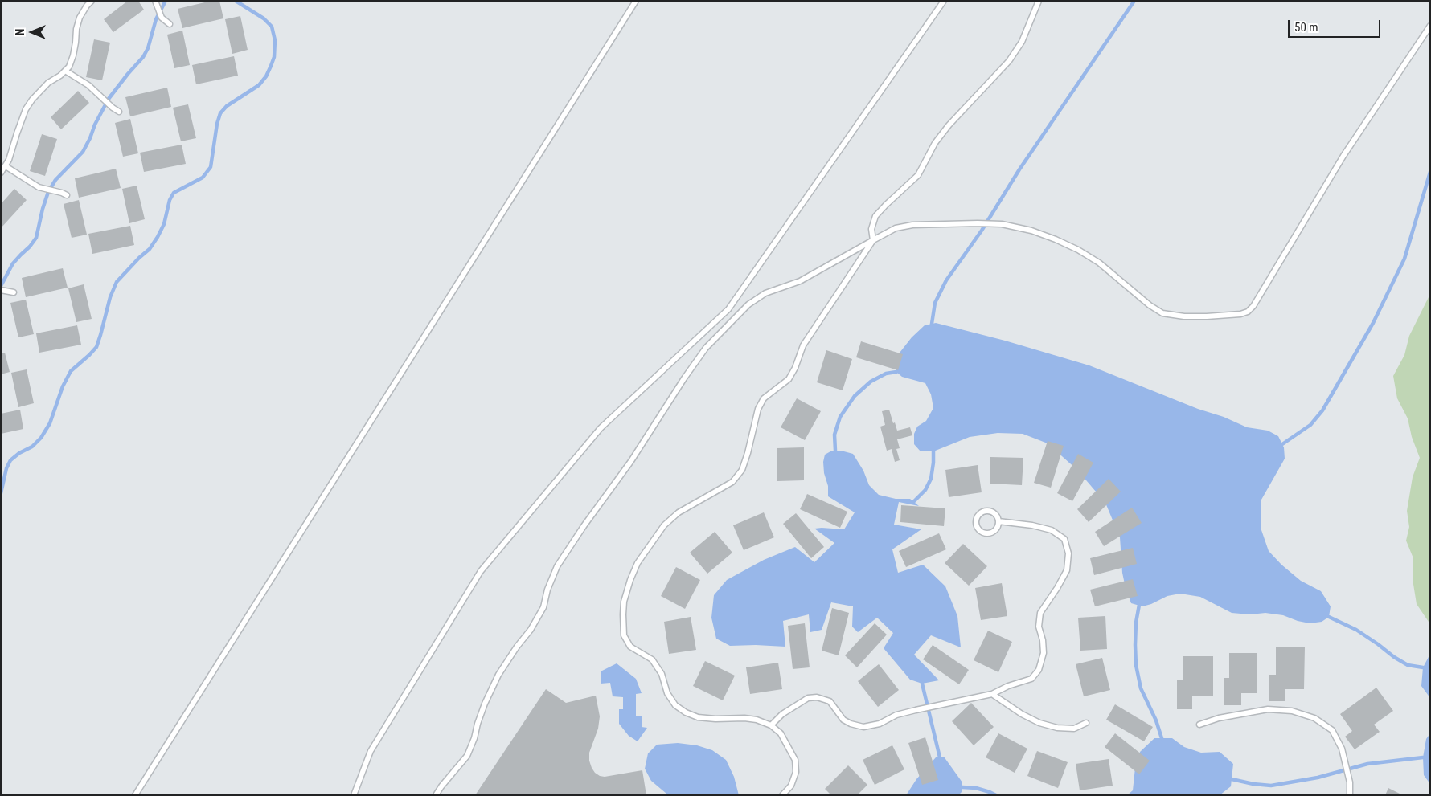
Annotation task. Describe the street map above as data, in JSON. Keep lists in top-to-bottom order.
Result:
{
  "scale_bar": "50 m",
  "north": "left"
}
